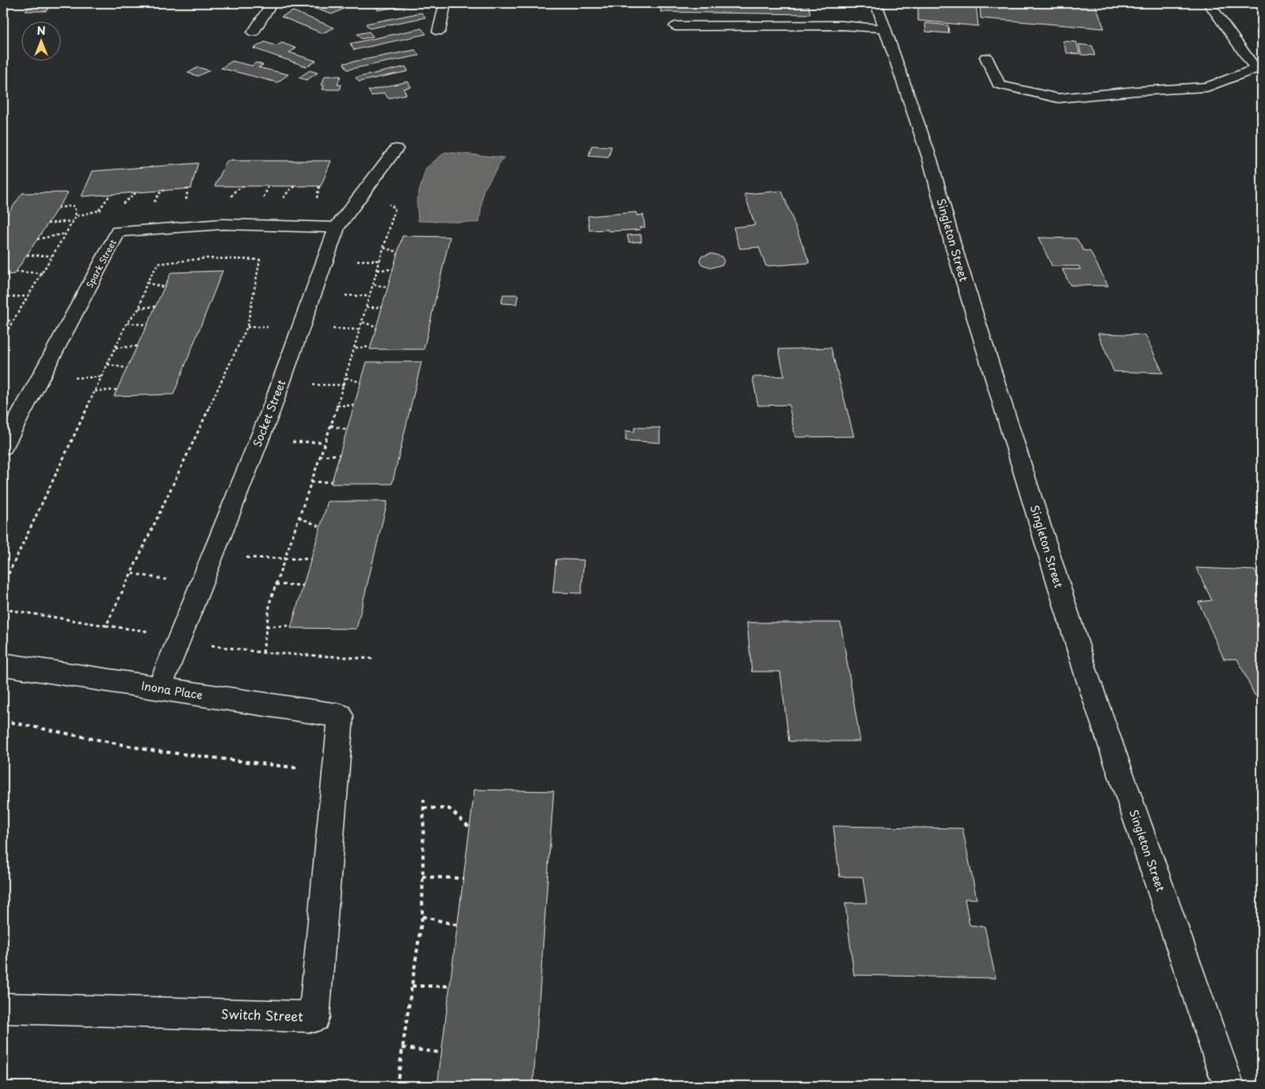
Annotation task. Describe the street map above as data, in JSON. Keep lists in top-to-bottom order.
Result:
{
  "streets": {
    "street": [
      "Singleton Street",
      "Spark Street",
      "Socket Street",
      "Inona Place",
      "Switch Street"
    ]
  },
  "crossings": [
    ["Spark Street", "Socket Street"],
    ["Socket Street", "Inona Place"],
    ["Inona Place", "Switch Street"]
  ],
  "north": "top"
}
